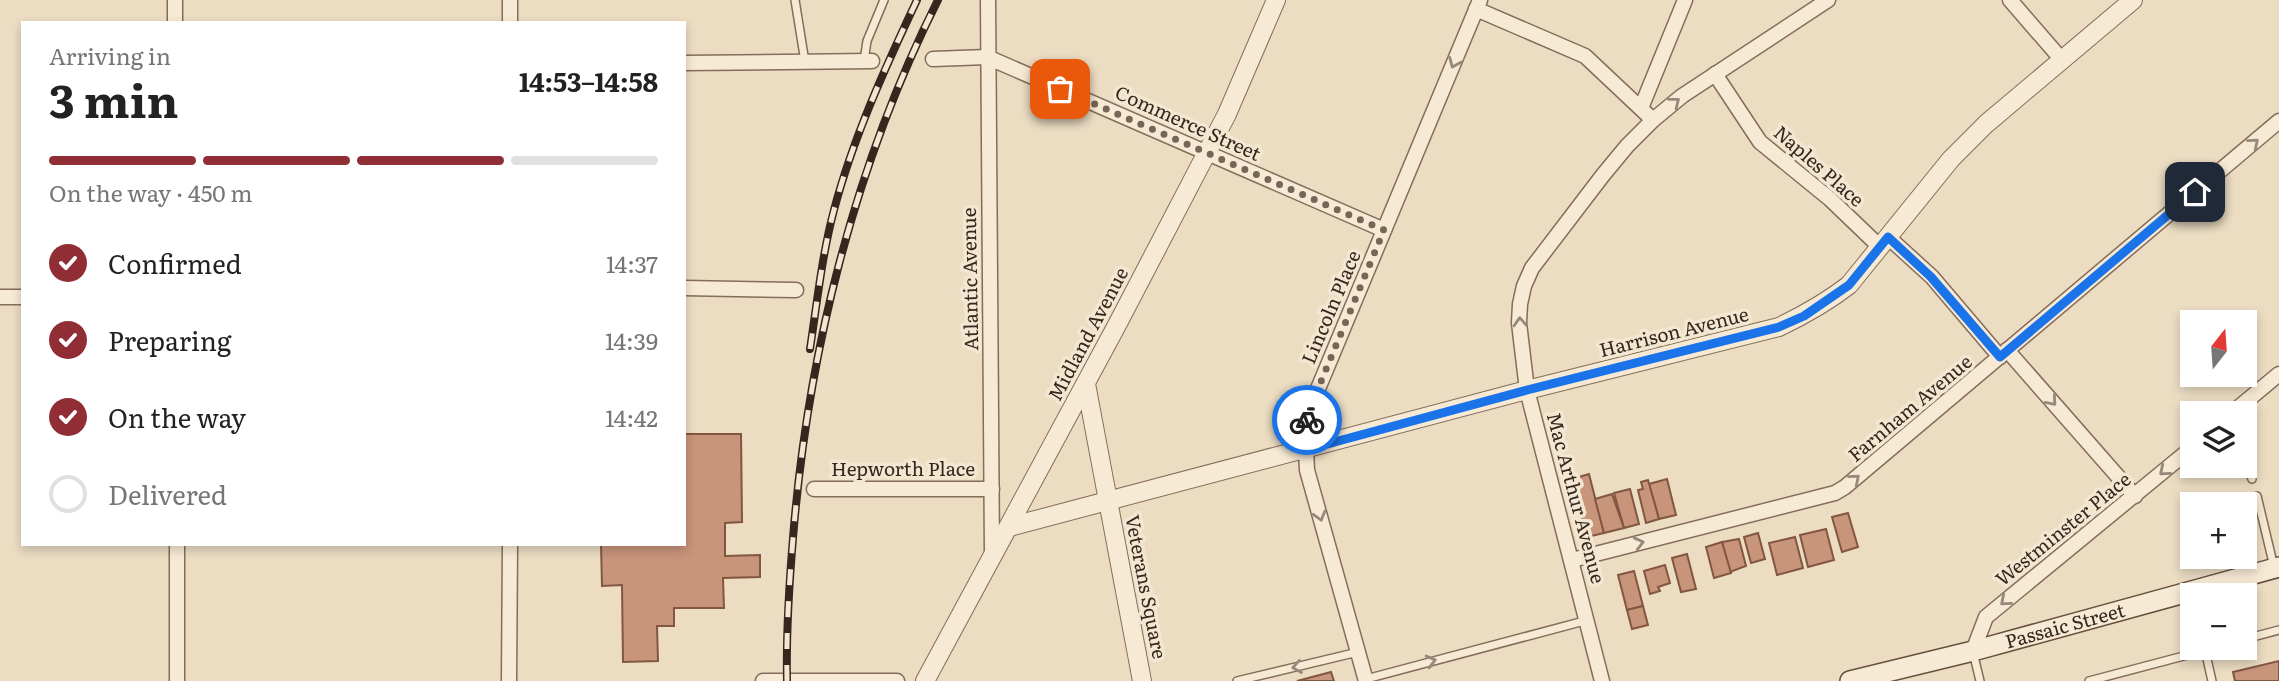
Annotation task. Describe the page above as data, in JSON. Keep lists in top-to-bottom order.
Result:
{
  "streets": {
    "main road": ["Passaic Street"],
    "street": [
      "Commerce Street",
      "Naples Place",
      "Atlantic Avenue",
      "Lincoln Place",
      "Harrison Avenue",
      "Midland Avenue",
      "Farnham Avenue",
      "Hepworth Place",
      "Mac Arthur Avenue",
      "Westminster Place",
      "Veterans Square"
    ]
  },
  "crossings": [
    ["Commerce Street", "Atlantic Avenue"],
    ["Commerce Street", "Lincoln Place"],
    ["Commerce Street", "Midland Avenue"],
    ["Naples Place", "Harrison Avenue"],
    ["Naples Place", "Farnham Avenue"],
    ["Naples Place", "Mac Arthur Avenue"],
    ["Naples Place", "Westminster Place"],
    ["Atlantic Avenue", "Midland Avenue"],
    ["Atlantic Avenue", "Hepworth Place"],
    ["Lincoln Place", "Harrison Avenue"],
    ["Harrison Avenue", "Mac Arthur Avenue"],
    ["Harrison Avenue", "Veterans Square"],
    ["Midland Avenue", "Veterans Square"],
    ["Farnham Avenue", "Mac Arthur Avenue"],
    ["Westminster Place", "Passaic Street"]
  ],
  "one_way": [
    "Lincoln Place",
    "Farnham Avenue",
    "Mac Arthur Avenue",
    "Westminster Place"
  ],
  "north": "top",
  "page": {
    "heading": ["3 min", "Arriving in", "14:53–14:58"],
    "bar": "On the way · 450 m",
    "list": [
      ["Confirmed", "14:37"],
      ["Preparing", "14:39"],
      ["On the way", "14:42"],
      "Delivered"
    ],
    "map_buttons": ["+", "−"]
  }
}
